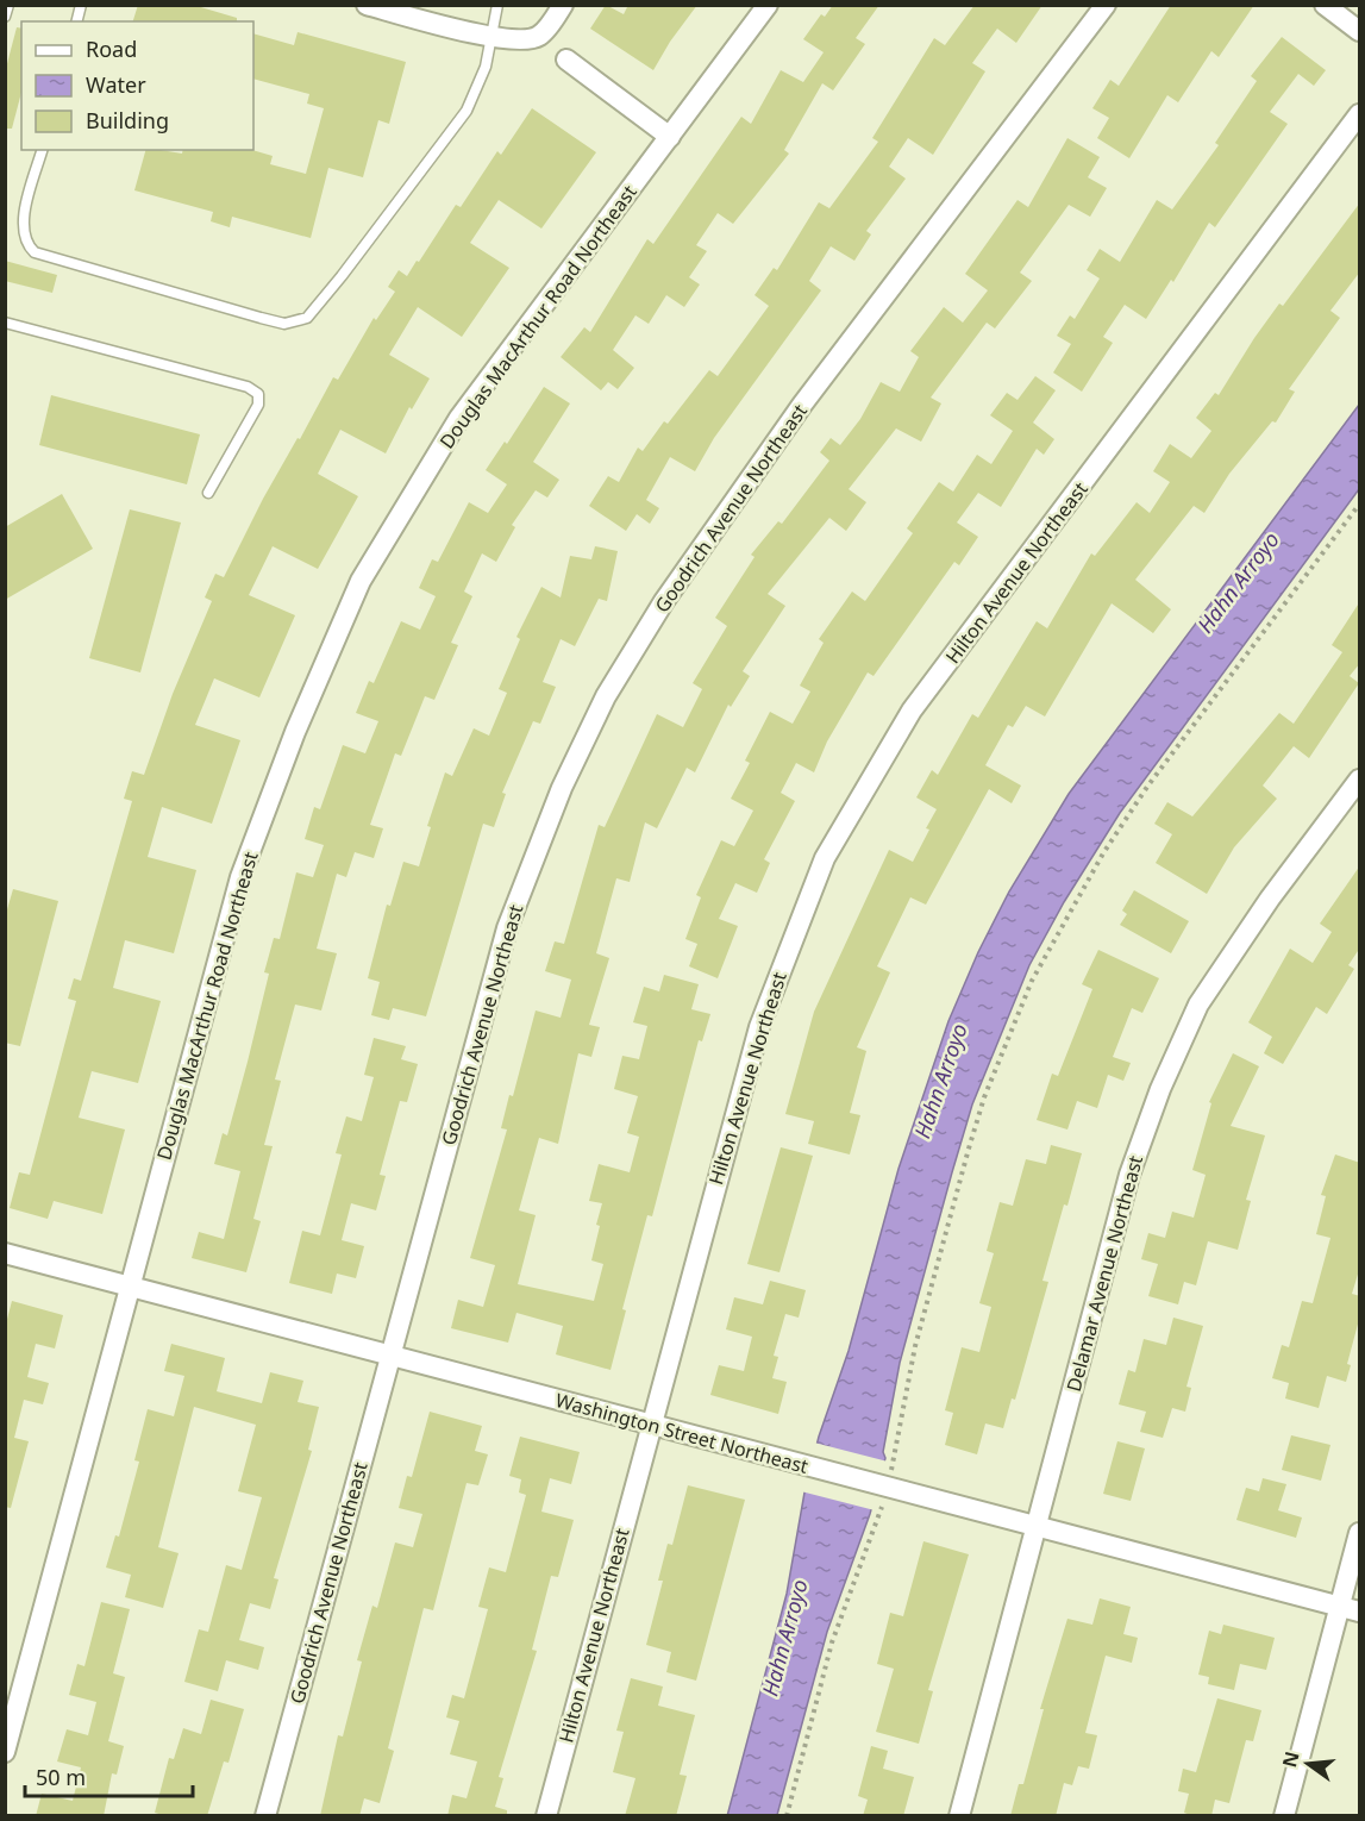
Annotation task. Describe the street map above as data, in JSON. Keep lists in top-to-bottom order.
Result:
{
  "streets": {
    "street": [
      "Douglas MacArthur Road Northeast",
      "Goodrich Avenue Northeast",
      "Hilton Avenue Northeast",
      "Delamar Avenue Northeast",
      "Washington Street Northeast"
    ]
  },
  "crossings": [
    ["Douglas MacArthur Road Northeast", "Washington Street Northeast"],
    ["Goodrich Avenue Northeast", "Washington Street Northeast"],
    ["Hilton Avenue Northeast", "Washington Street Northeast"],
    ["Delamar Avenue Northeast", "Washington Street Northeast"]
  ],
  "water": ["Hahn Arroyo"],
  "legend": ["Road", "Water", "Building"],
  "scale_bar": "50 m",
  "north": "left"
}
